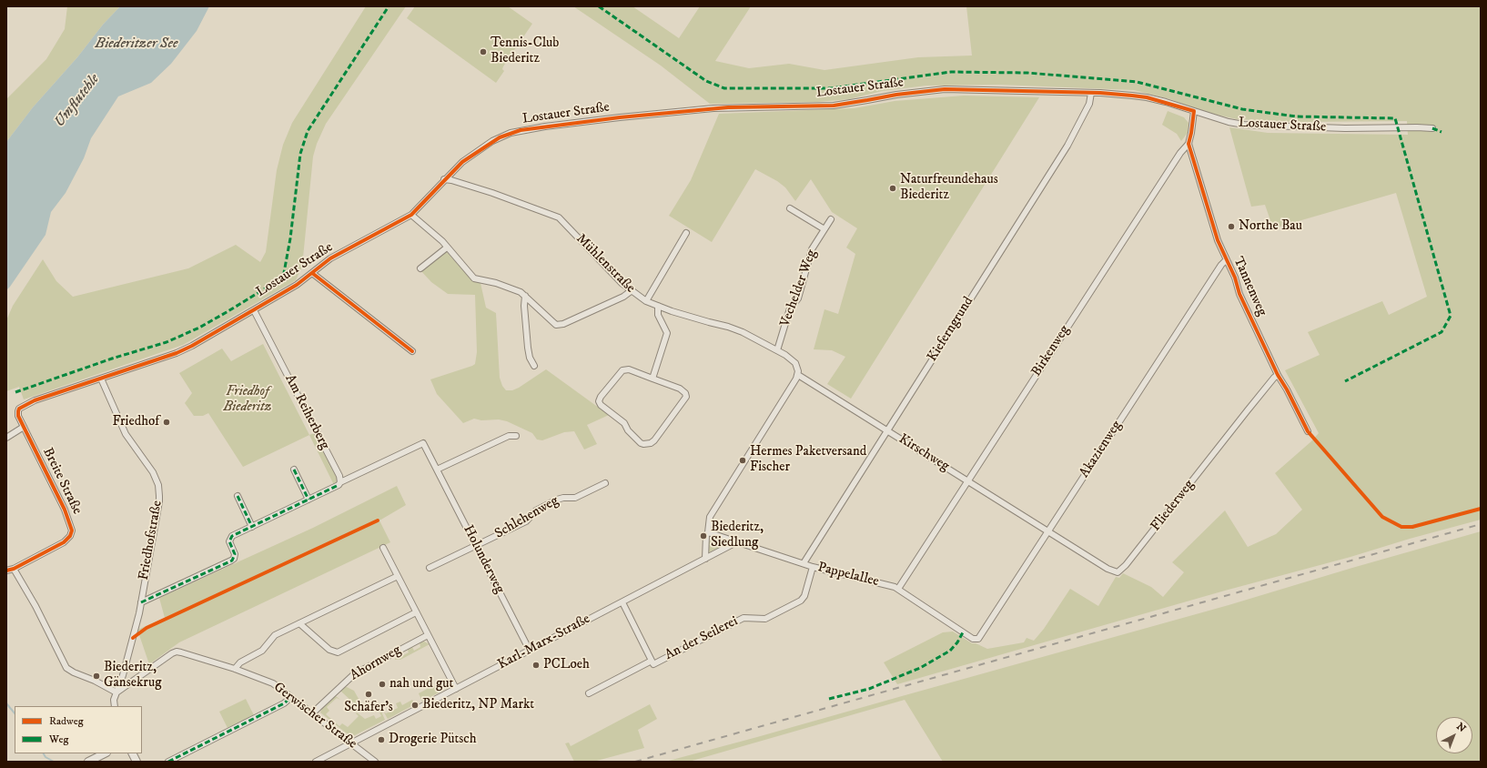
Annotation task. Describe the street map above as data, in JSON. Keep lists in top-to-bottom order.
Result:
{
  "streets": {
    "street": [
      "Lostauer Straße",
      "Mühlenstraße",
      "Tannenweg",
      "Vechelder Weg",
      "Kieferngrund",
      "Birkenweg",
      "Am Reiherberg",
      "Akazienweg",
      "Kirschweg",
      "Breite Straße",
      "Fliederweg",
      "Schlehenweg",
      "Friedhofstraße",
      "Holunderweg",
      "Pappelallee",
      "An der Seilerei",
      "Karl-Marx-Straße",
      "Ahornweg",
      "Gerwischer Straße"
    ]
  },
  "crossings": [
    ["Lostauer Straße", "Mühlenstraße"],
    ["Lostauer Straße", "Kieferngrund"],
    ["Lostauer Straße", "Birkenweg"],
    ["Lostauer Straße", "Am Reiherberg"],
    ["Lostauer Straße", "Breite Straße"],
    ["Lostauer Straße", "Friedhofstraße"],
    ["Mühlenstraße", "Vechelder Weg"],
    ["Mühlenstraße", "Kirschweg"],
    ["Tannenweg", "Birkenweg"],
    ["Tannenweg", "Akazienweg"],
    ["Tannenweg", "Fliederweg"],
    ["Kieferngrund", "Kirschweg"],
    ["Kieferngrund", "Pappelallee"],
    ["Birkenweg", "Kirschweg"],
    ["Birkenweg", "Pappelallee"],
    ["Am Reiherberg", "Holunderweg"],
    ["Akazienweg", "Kirschweg"],
    ["Akazienweg", "Fliederweg"],
    ["Akazienweg", "Pappelallee"],
    ["Kirschweg", "Fliederweg"],
    ["Schlehenweg", "Holunderweg"],
    ["Friedhofstraße", "Gerwischer Straße"],
    ["Holunderweg", "Karl-Marx-Straße"],
    ["Pappelallee", "An der Seilerei"],
    ["Pappelallee", "Karl-Marx-Straße"],
    ["An der Seilerei", "Karl-Marx-Straße"],
    ["Karl-Marx-Straße", "Gerwischer Straße"],
    ["Ahornweg", "Gerwischer Straße"]
  ],
  "water": ["Biederitzer See", "Umflutehle"],
  "parks": ["Friedhof Biederitz"],
  "places": [
    "Tennis-Club Biederitz",
    "Naturfreundehaus Biederitz",
    "Northe Bau",
    "Friedhof",
    "Hermes Paketversand Fischer",
    "Biederitz, Siedlung",
    "PCLoeh",
    "Biederitz, Gänsekrug",
    "nah und gut",
    "Schäfer's",
    "Biederitz, NP Markt",
    "Drogerie Pütsch"
  ],
  "legend": ["Radweg", "Weg"],
  "north": "top right"
}
